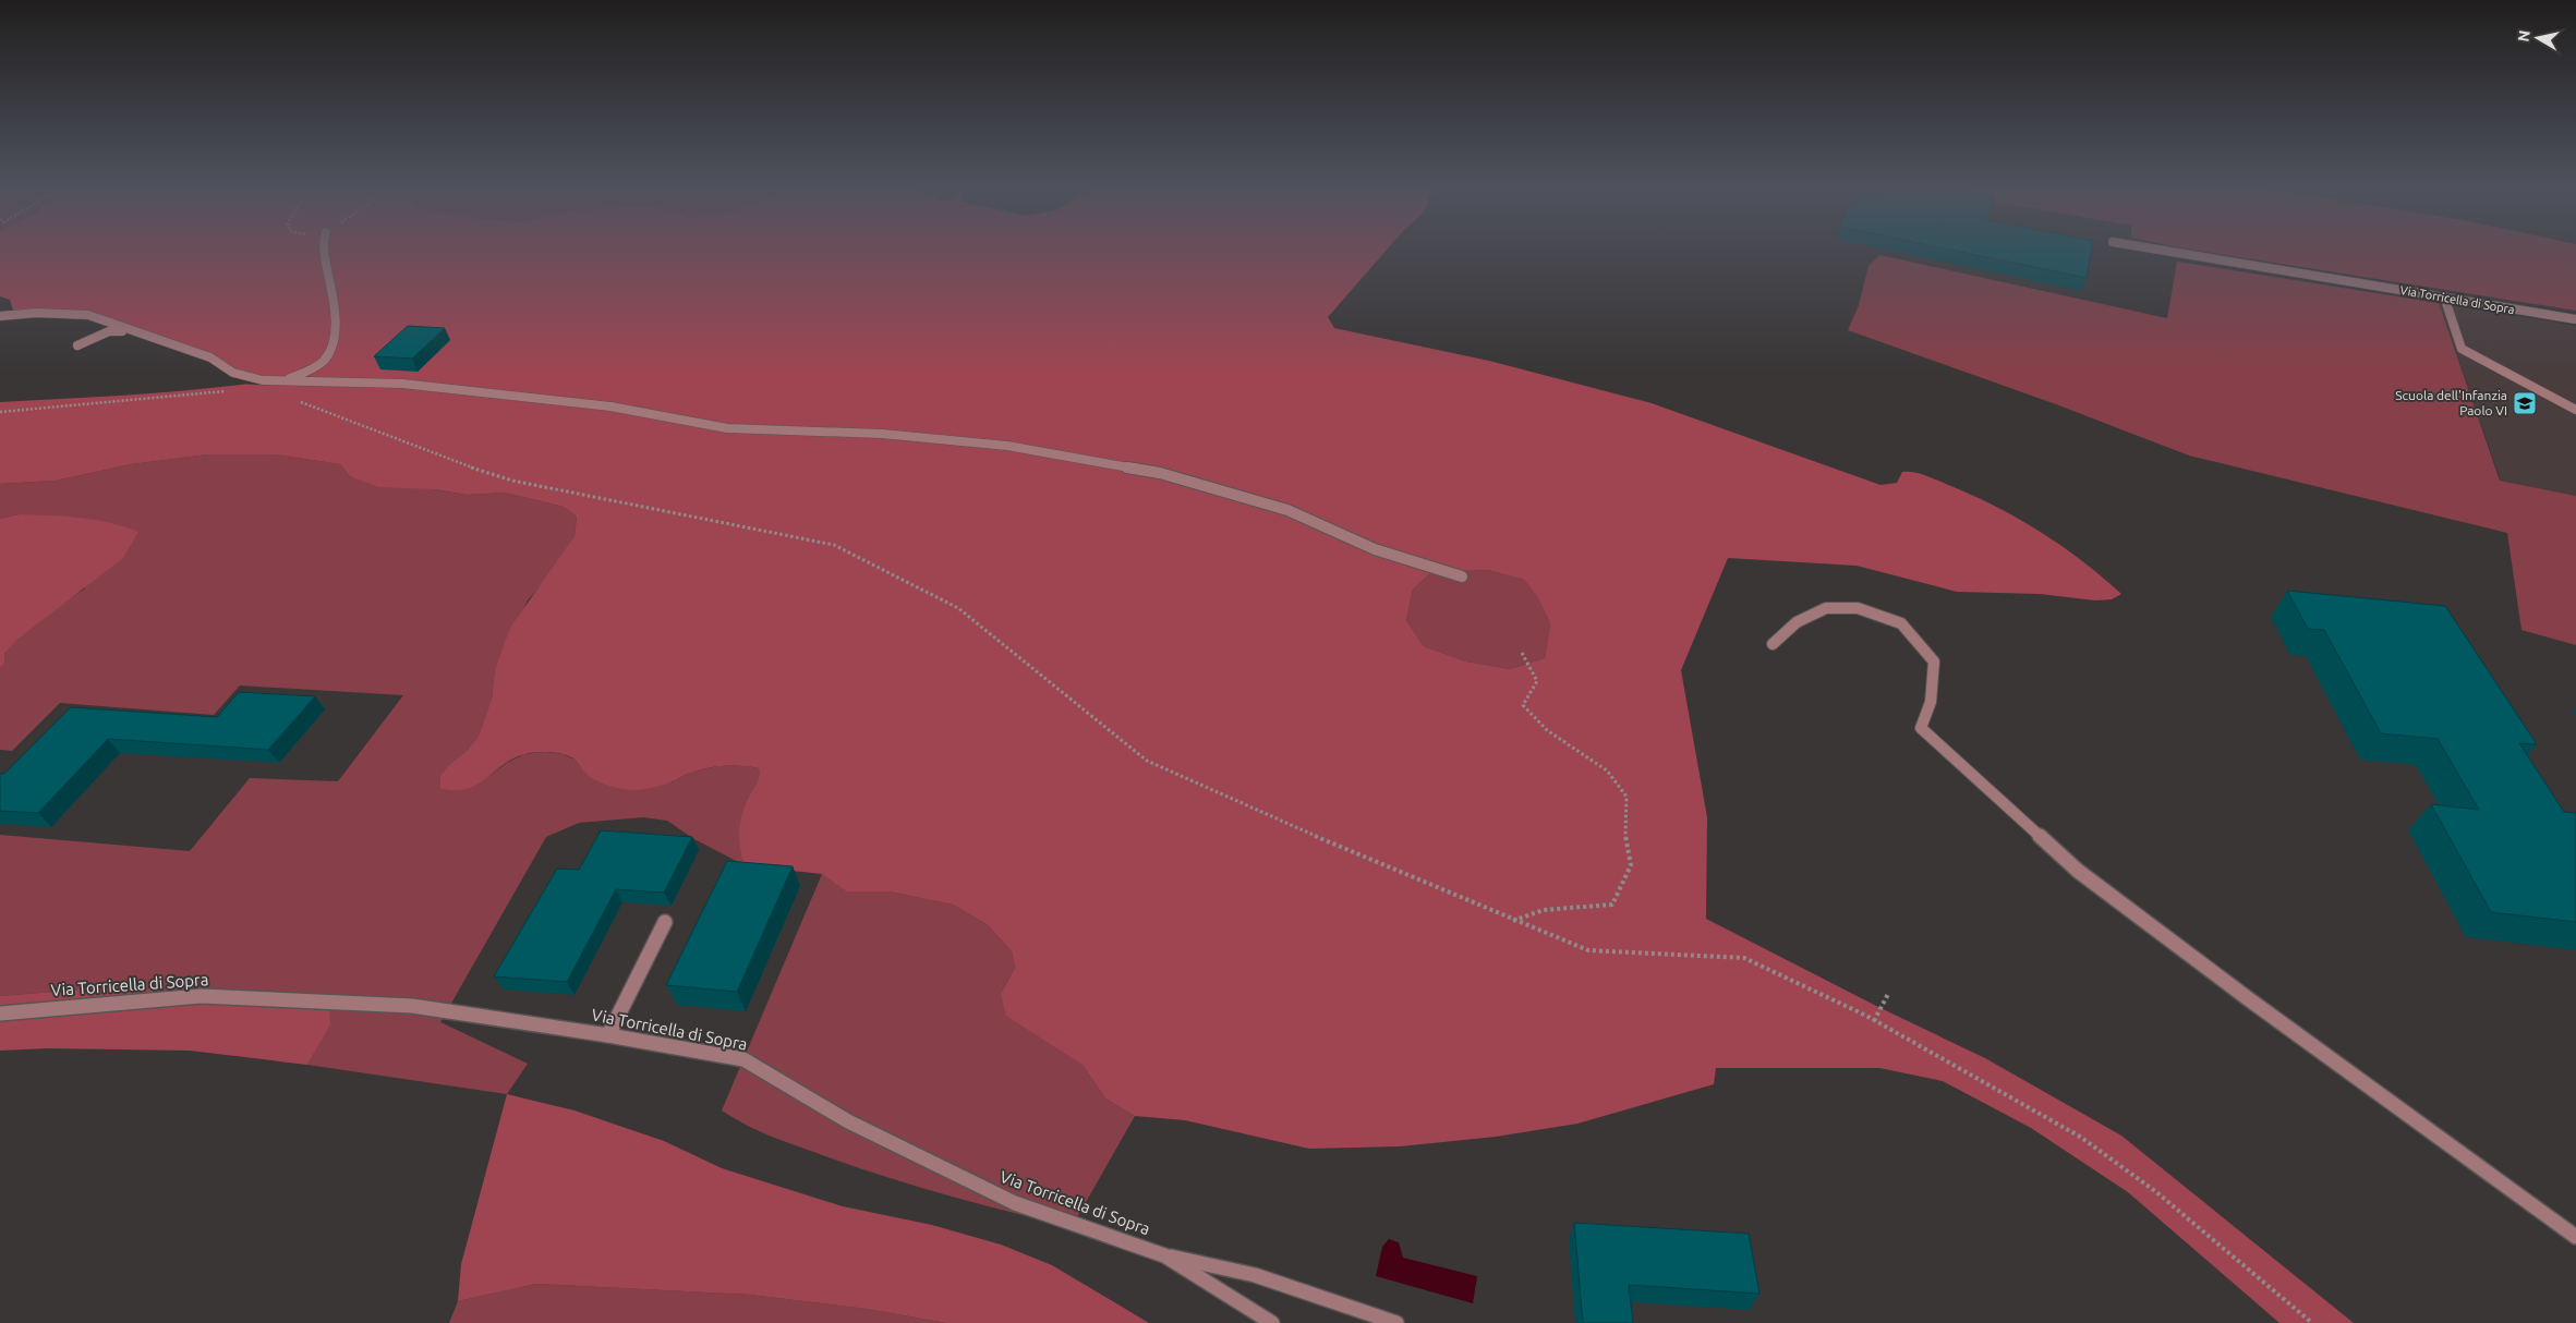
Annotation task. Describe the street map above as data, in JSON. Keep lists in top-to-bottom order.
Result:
{
  "streets": {
    "street": ["Via Torricella di Sopra"]
  },
  "places": {
    "school or university": ["Scuola dell'Infanzia Paolo VI"]
  },
  "north": "left"
}
